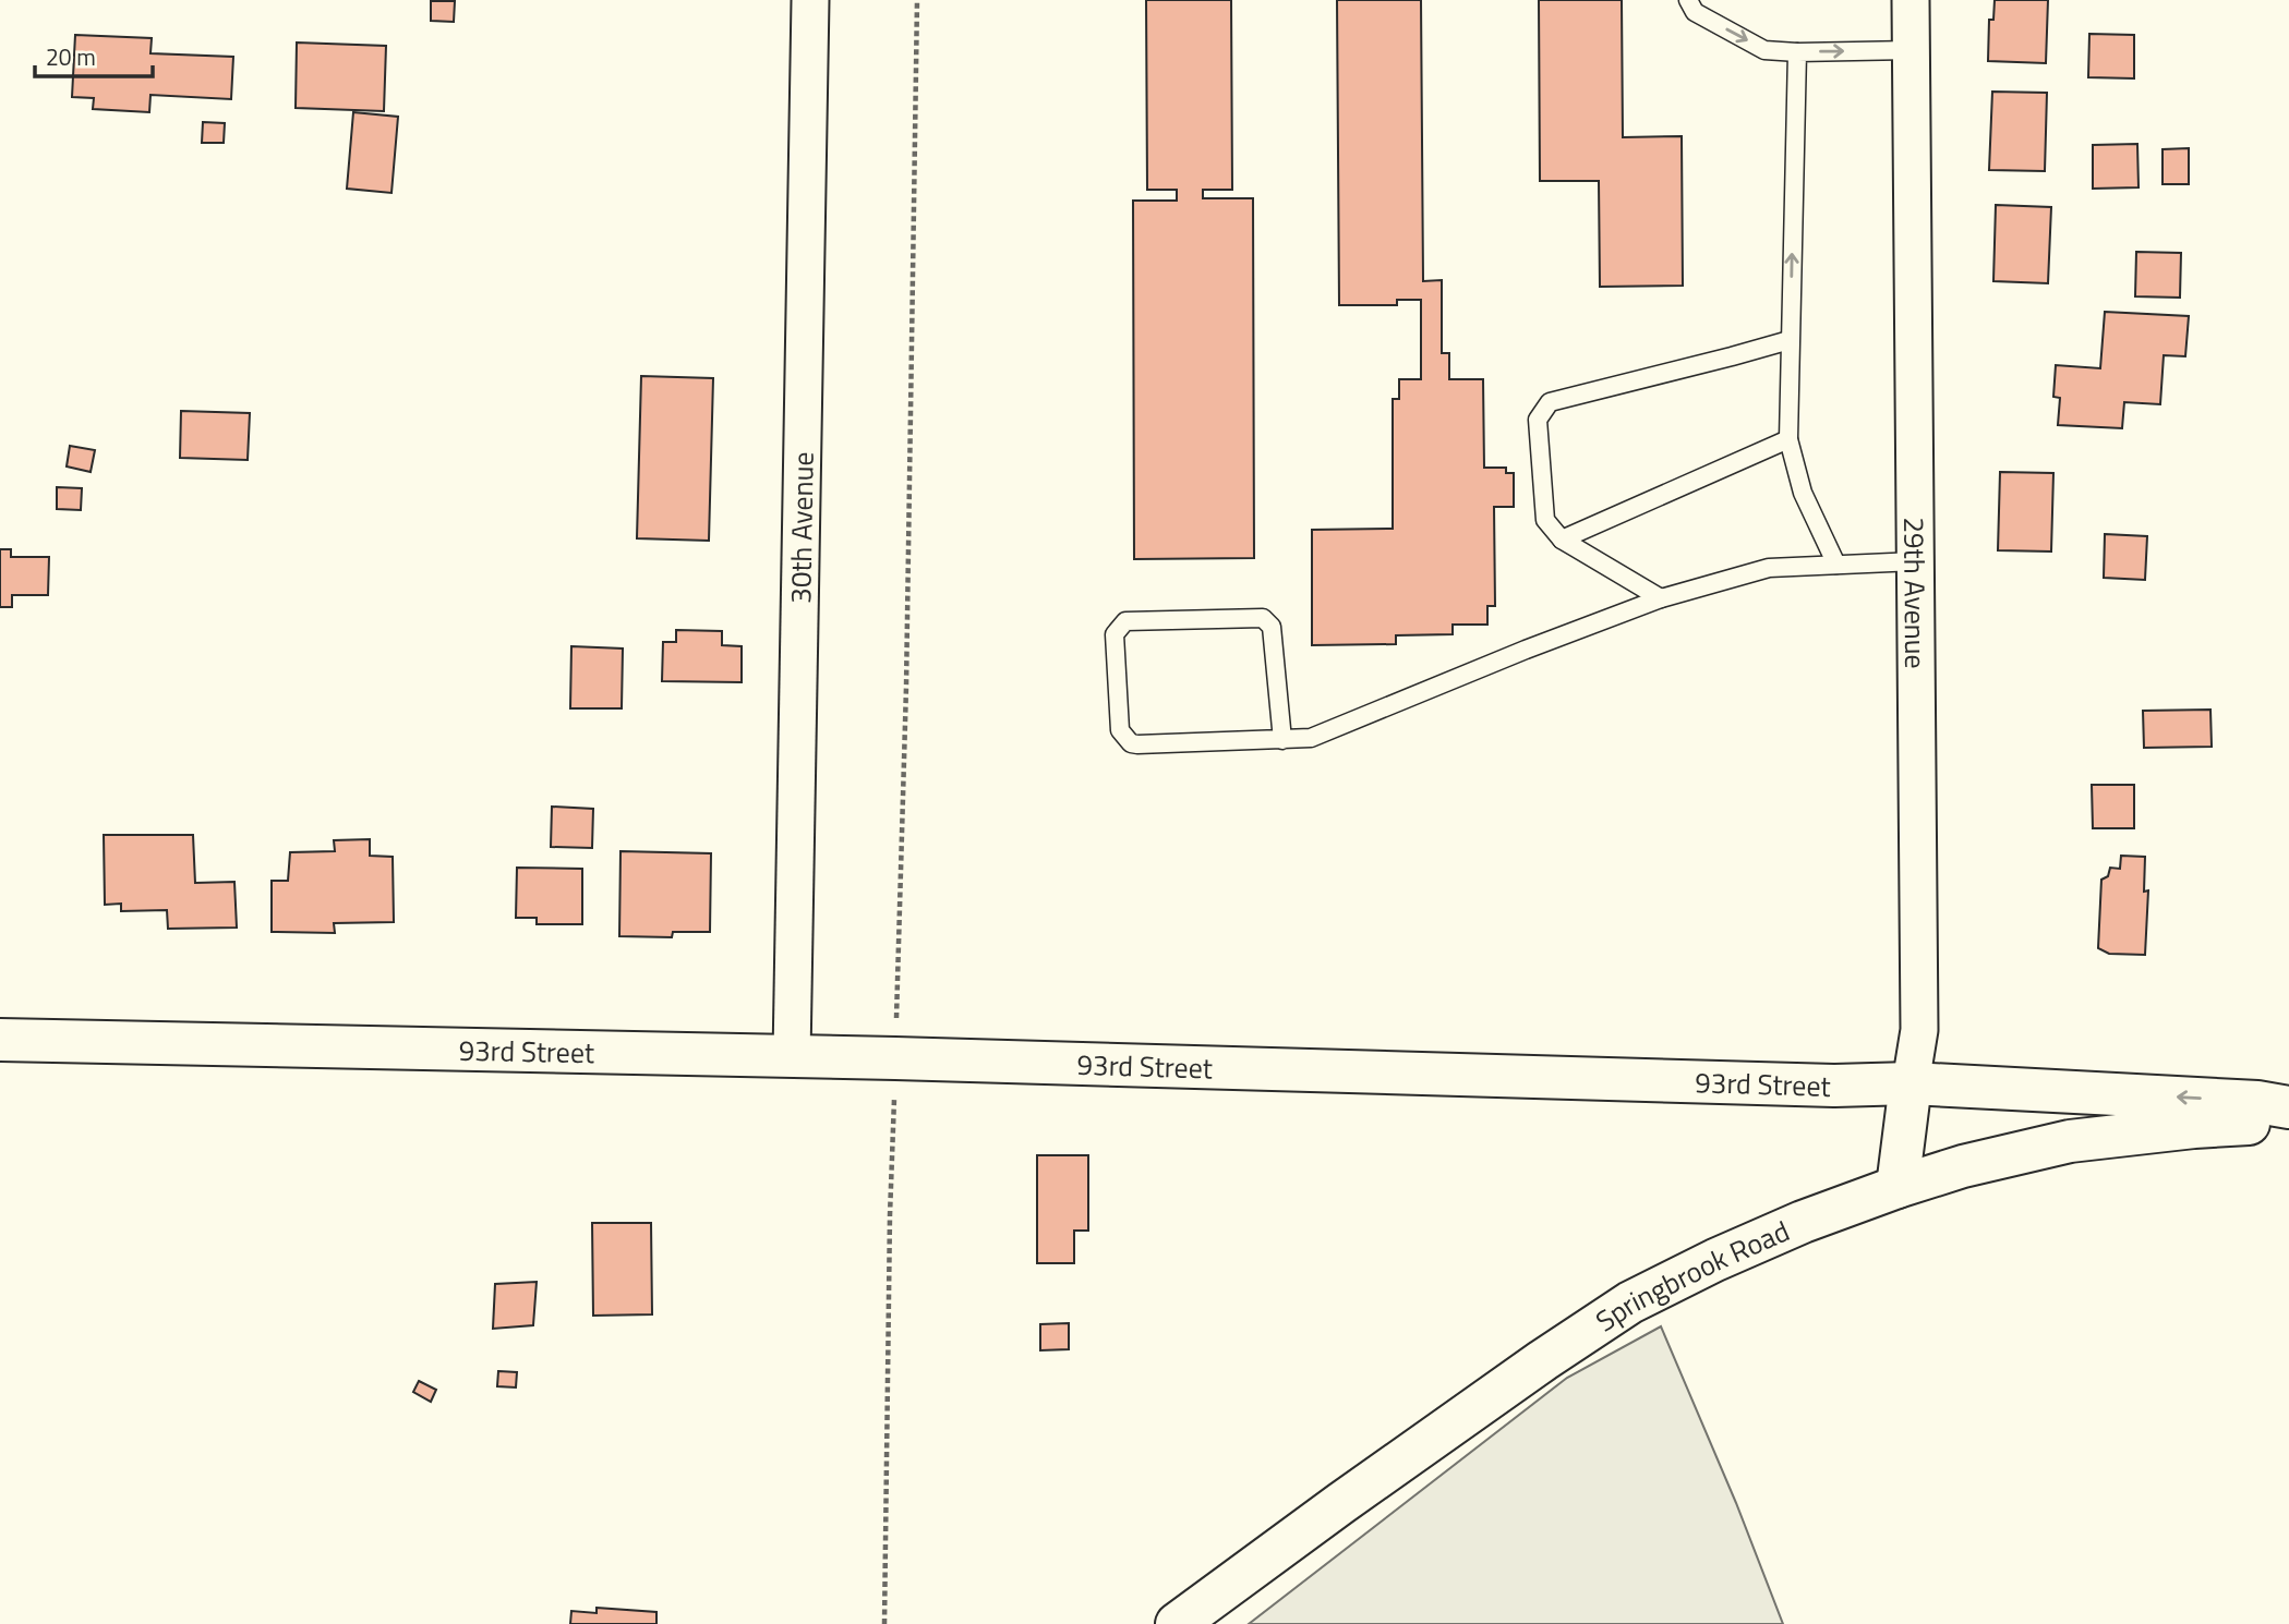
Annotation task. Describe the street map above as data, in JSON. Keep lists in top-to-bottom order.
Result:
{
  "streets": {
    "street": [
      "30th Avenue",
      "29th Avenue",
      "93rd Street",
      "Springbrook Road"
    ]
  },
  "crossings": [
    ["30th Avenue", "93rd Street"],
    ["29th Avenue", "93rd Street"],
    ["29th Avenue", "Springbrook Road"]
  ],
  "scale_bar": "20 m"
}
